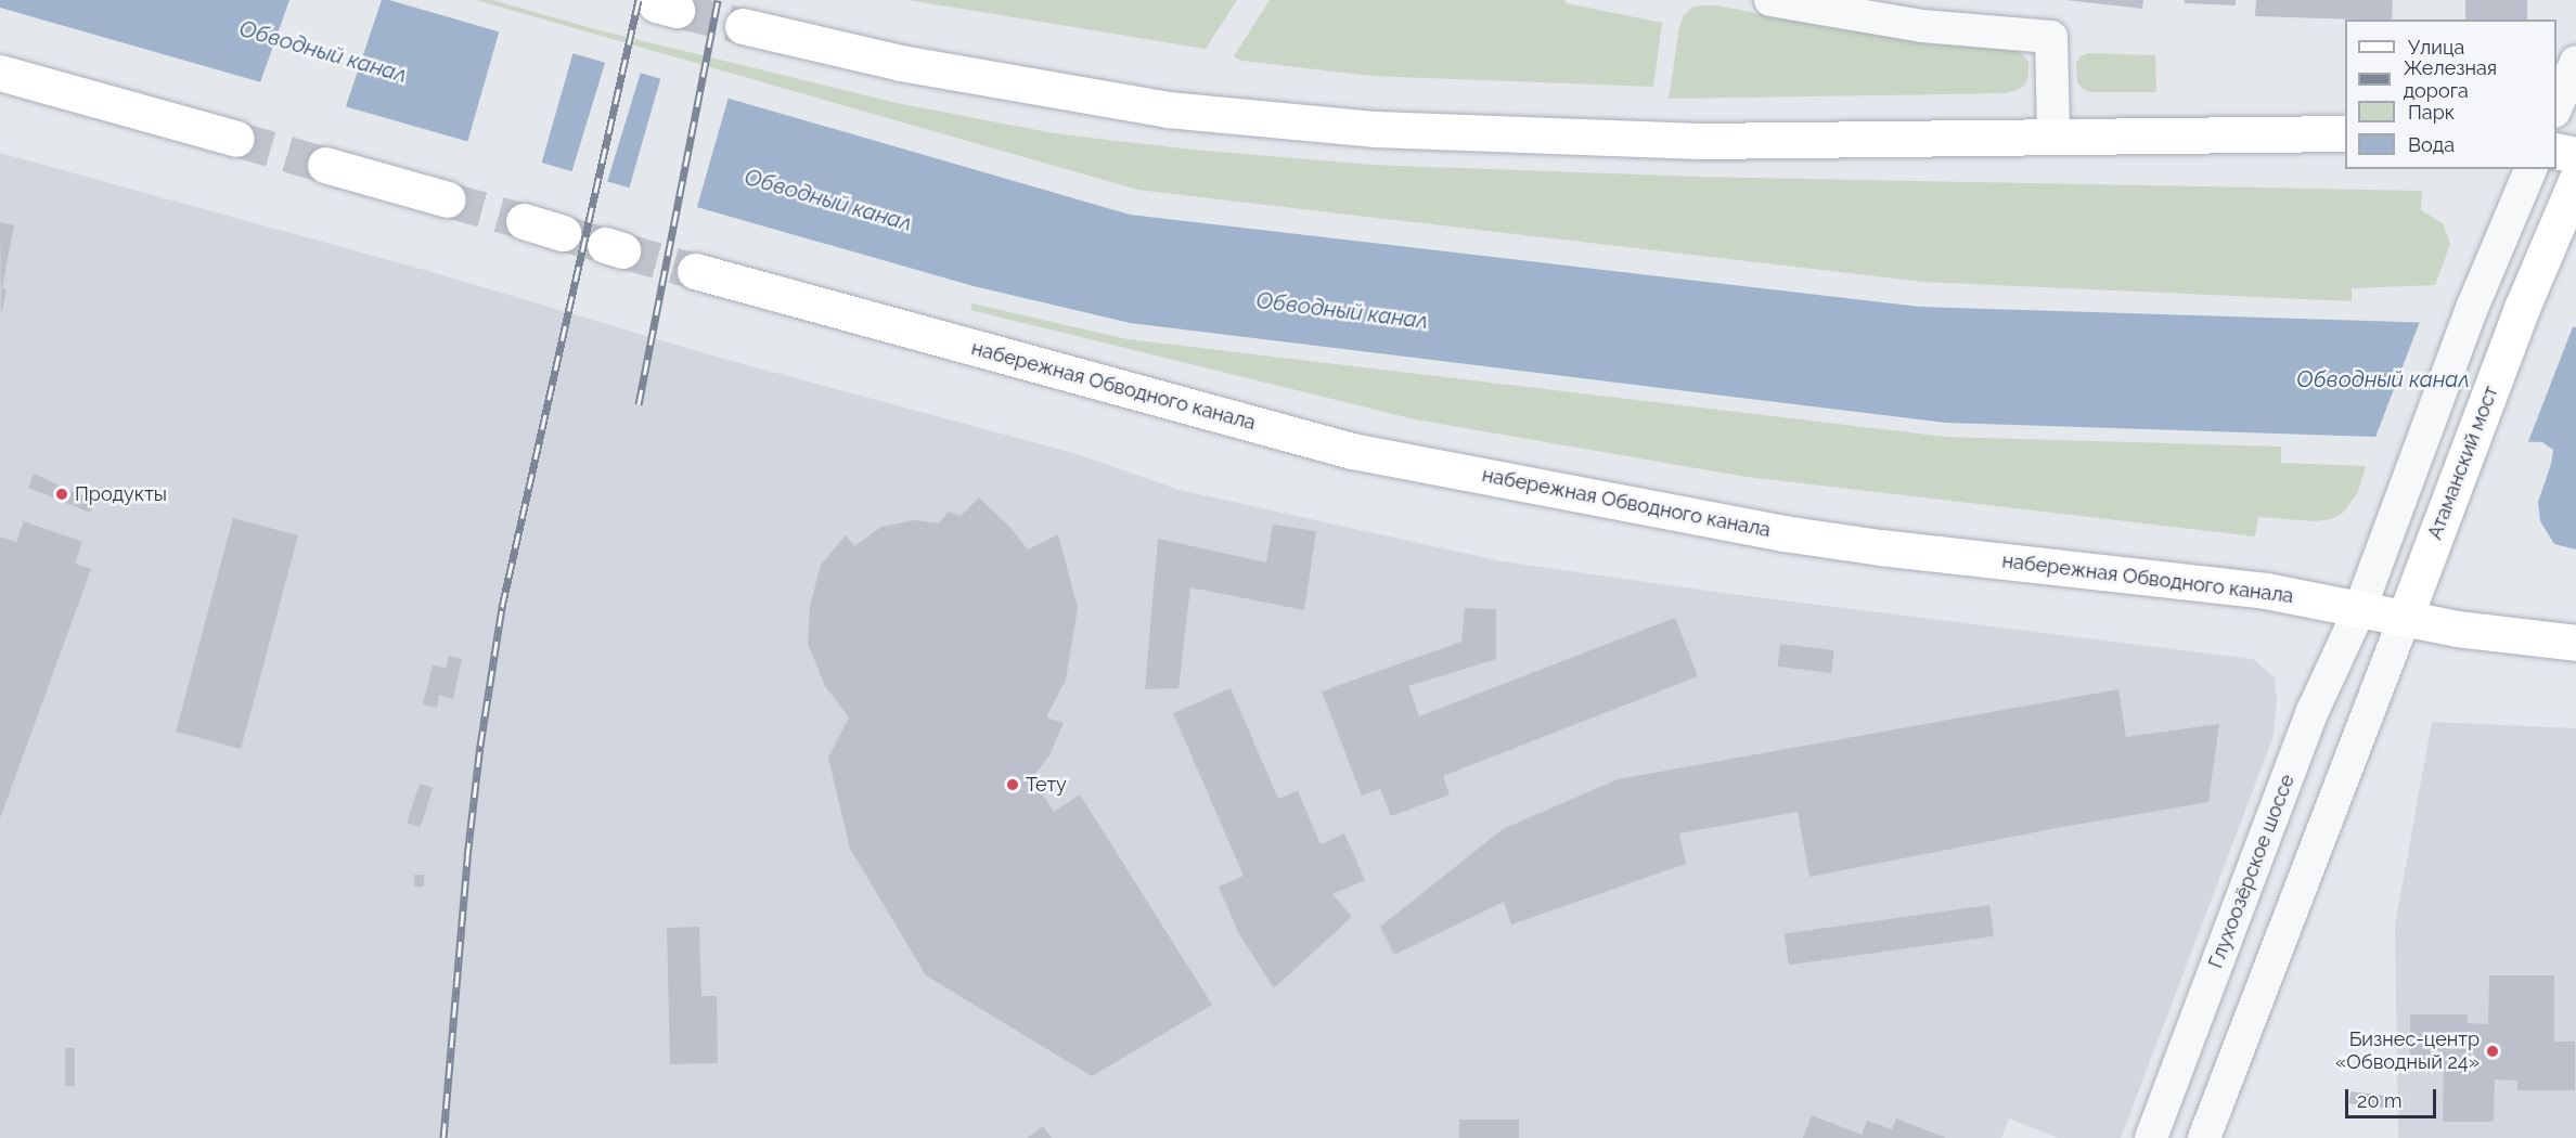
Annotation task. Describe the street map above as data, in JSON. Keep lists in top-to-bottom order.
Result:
{
  "streets": {
    "main road": ["набережная Обводного канала", "Атаманский мост"],
    "street": ["Глухоозёрское шоссе"]
  },
  "crossings": [
    ["набережная Обводного канала", "Атаманский мост"],
    ["набережная Обводного канала", "Глухоозёрское шоссе"]
  ],
  "water": ["Обводный канал"],
  "places": ["Продукты", "Тету", "Бизнес-центр «Обводный 24»"],
  "legend": [
    "Улица",
    "Железная дорога",
    "Парк",
    "Вода"
  ],
  "scale_bar": "20 m"
}
